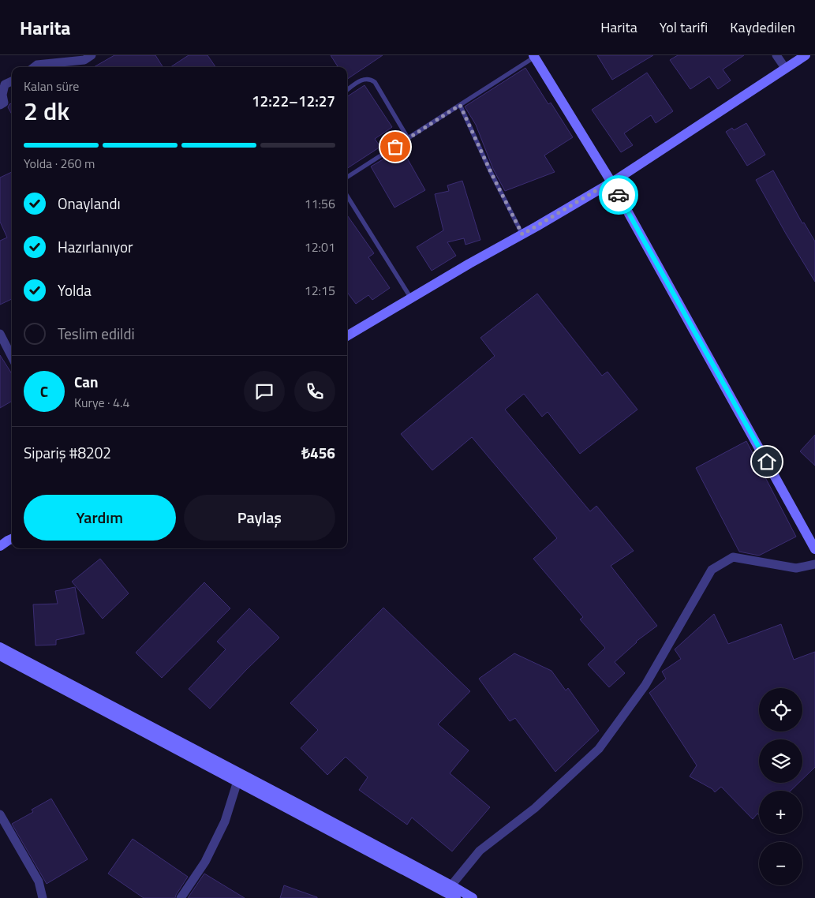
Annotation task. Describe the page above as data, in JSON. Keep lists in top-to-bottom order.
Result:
{
  "page": {
    "header": "Harita",
    "nav": ["Harita", "Yol tarifi", "Kaydedilen"],
    "heading": ["2 dk", "Kalan süre", "12:22–12:27"],
    "panel": [
      "Can",
      "Kurye · 4.4",
      "Sipariş #8202",
      "₺456"
    ],
    "bar": "Yolda · 260 m",
    "list": [
      ["Onaylandı", "11:56"],
      ["Hazırlanıyor", "12:01"],
      ["Yolda", "12:15"],
      "Teslim edildi"
    ],
    "round": "C",
    "buttons": ["Yardım", "Paylaş"],
    "map_buttons": ["+", "−"]
  }
}
